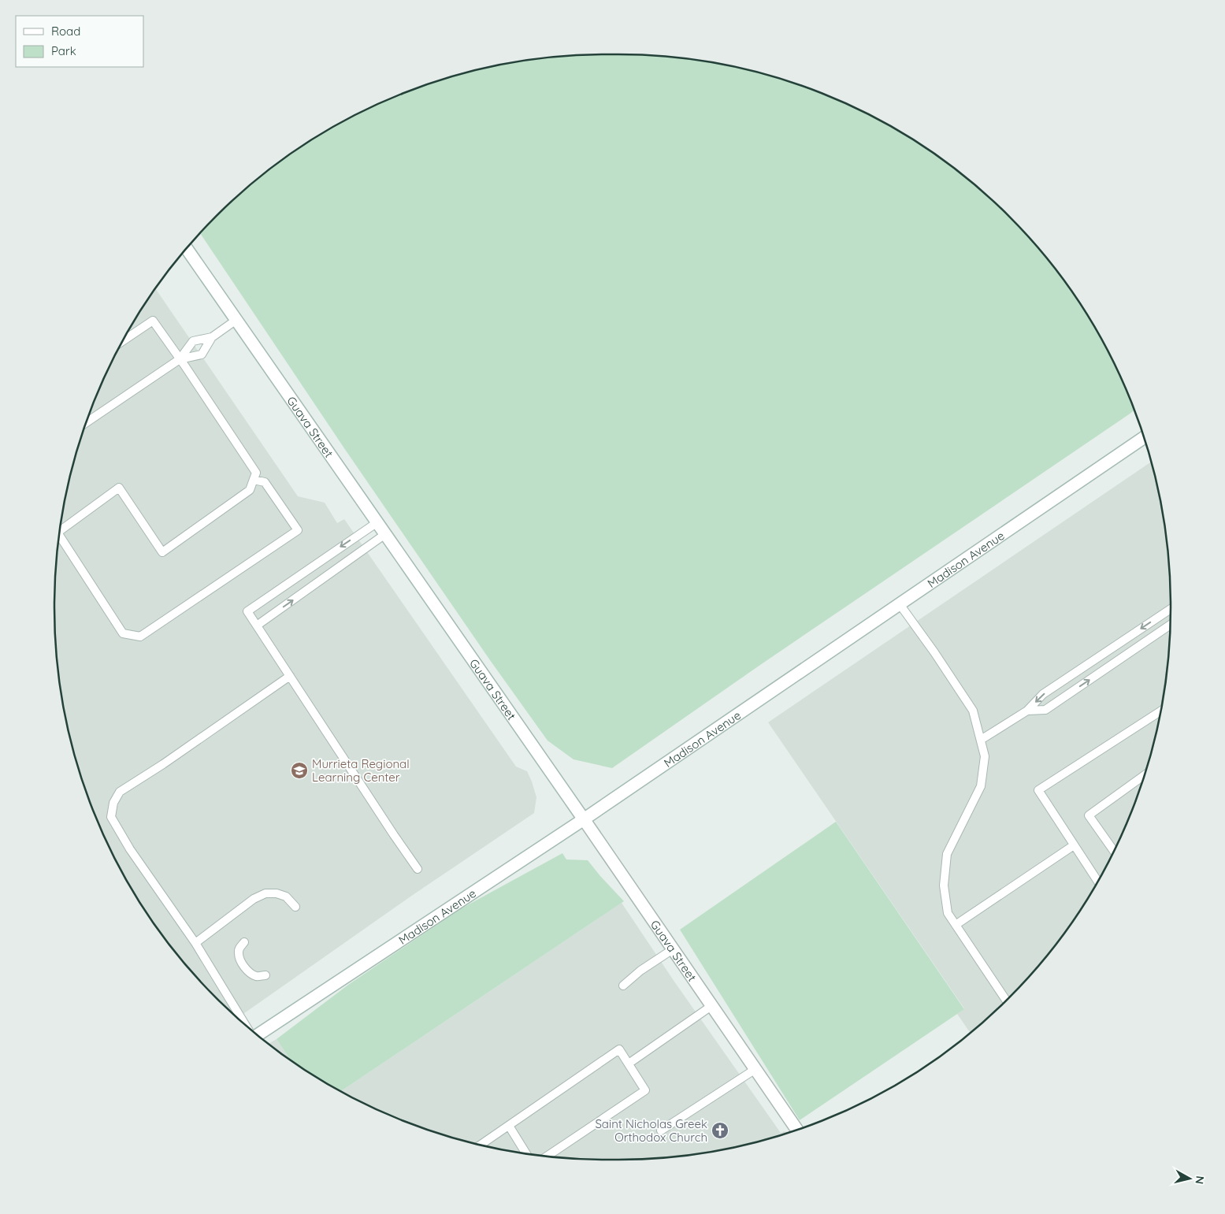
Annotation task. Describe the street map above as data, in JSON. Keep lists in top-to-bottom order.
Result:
{
  "streets": {
    "street": ["Guava Street", "Madison Avenue"]
  },
  "crossings": [
    ["Guava Street", "Madison Avenue"]
  ],
  "places": {
    "school or university": ["Murrieta Regional Learning Center"],
    "church": ["Saint Nicholas Greek Orthodox Church"]
  },
  "legend": ["Road", "Park"],
  "north": "right"
}
